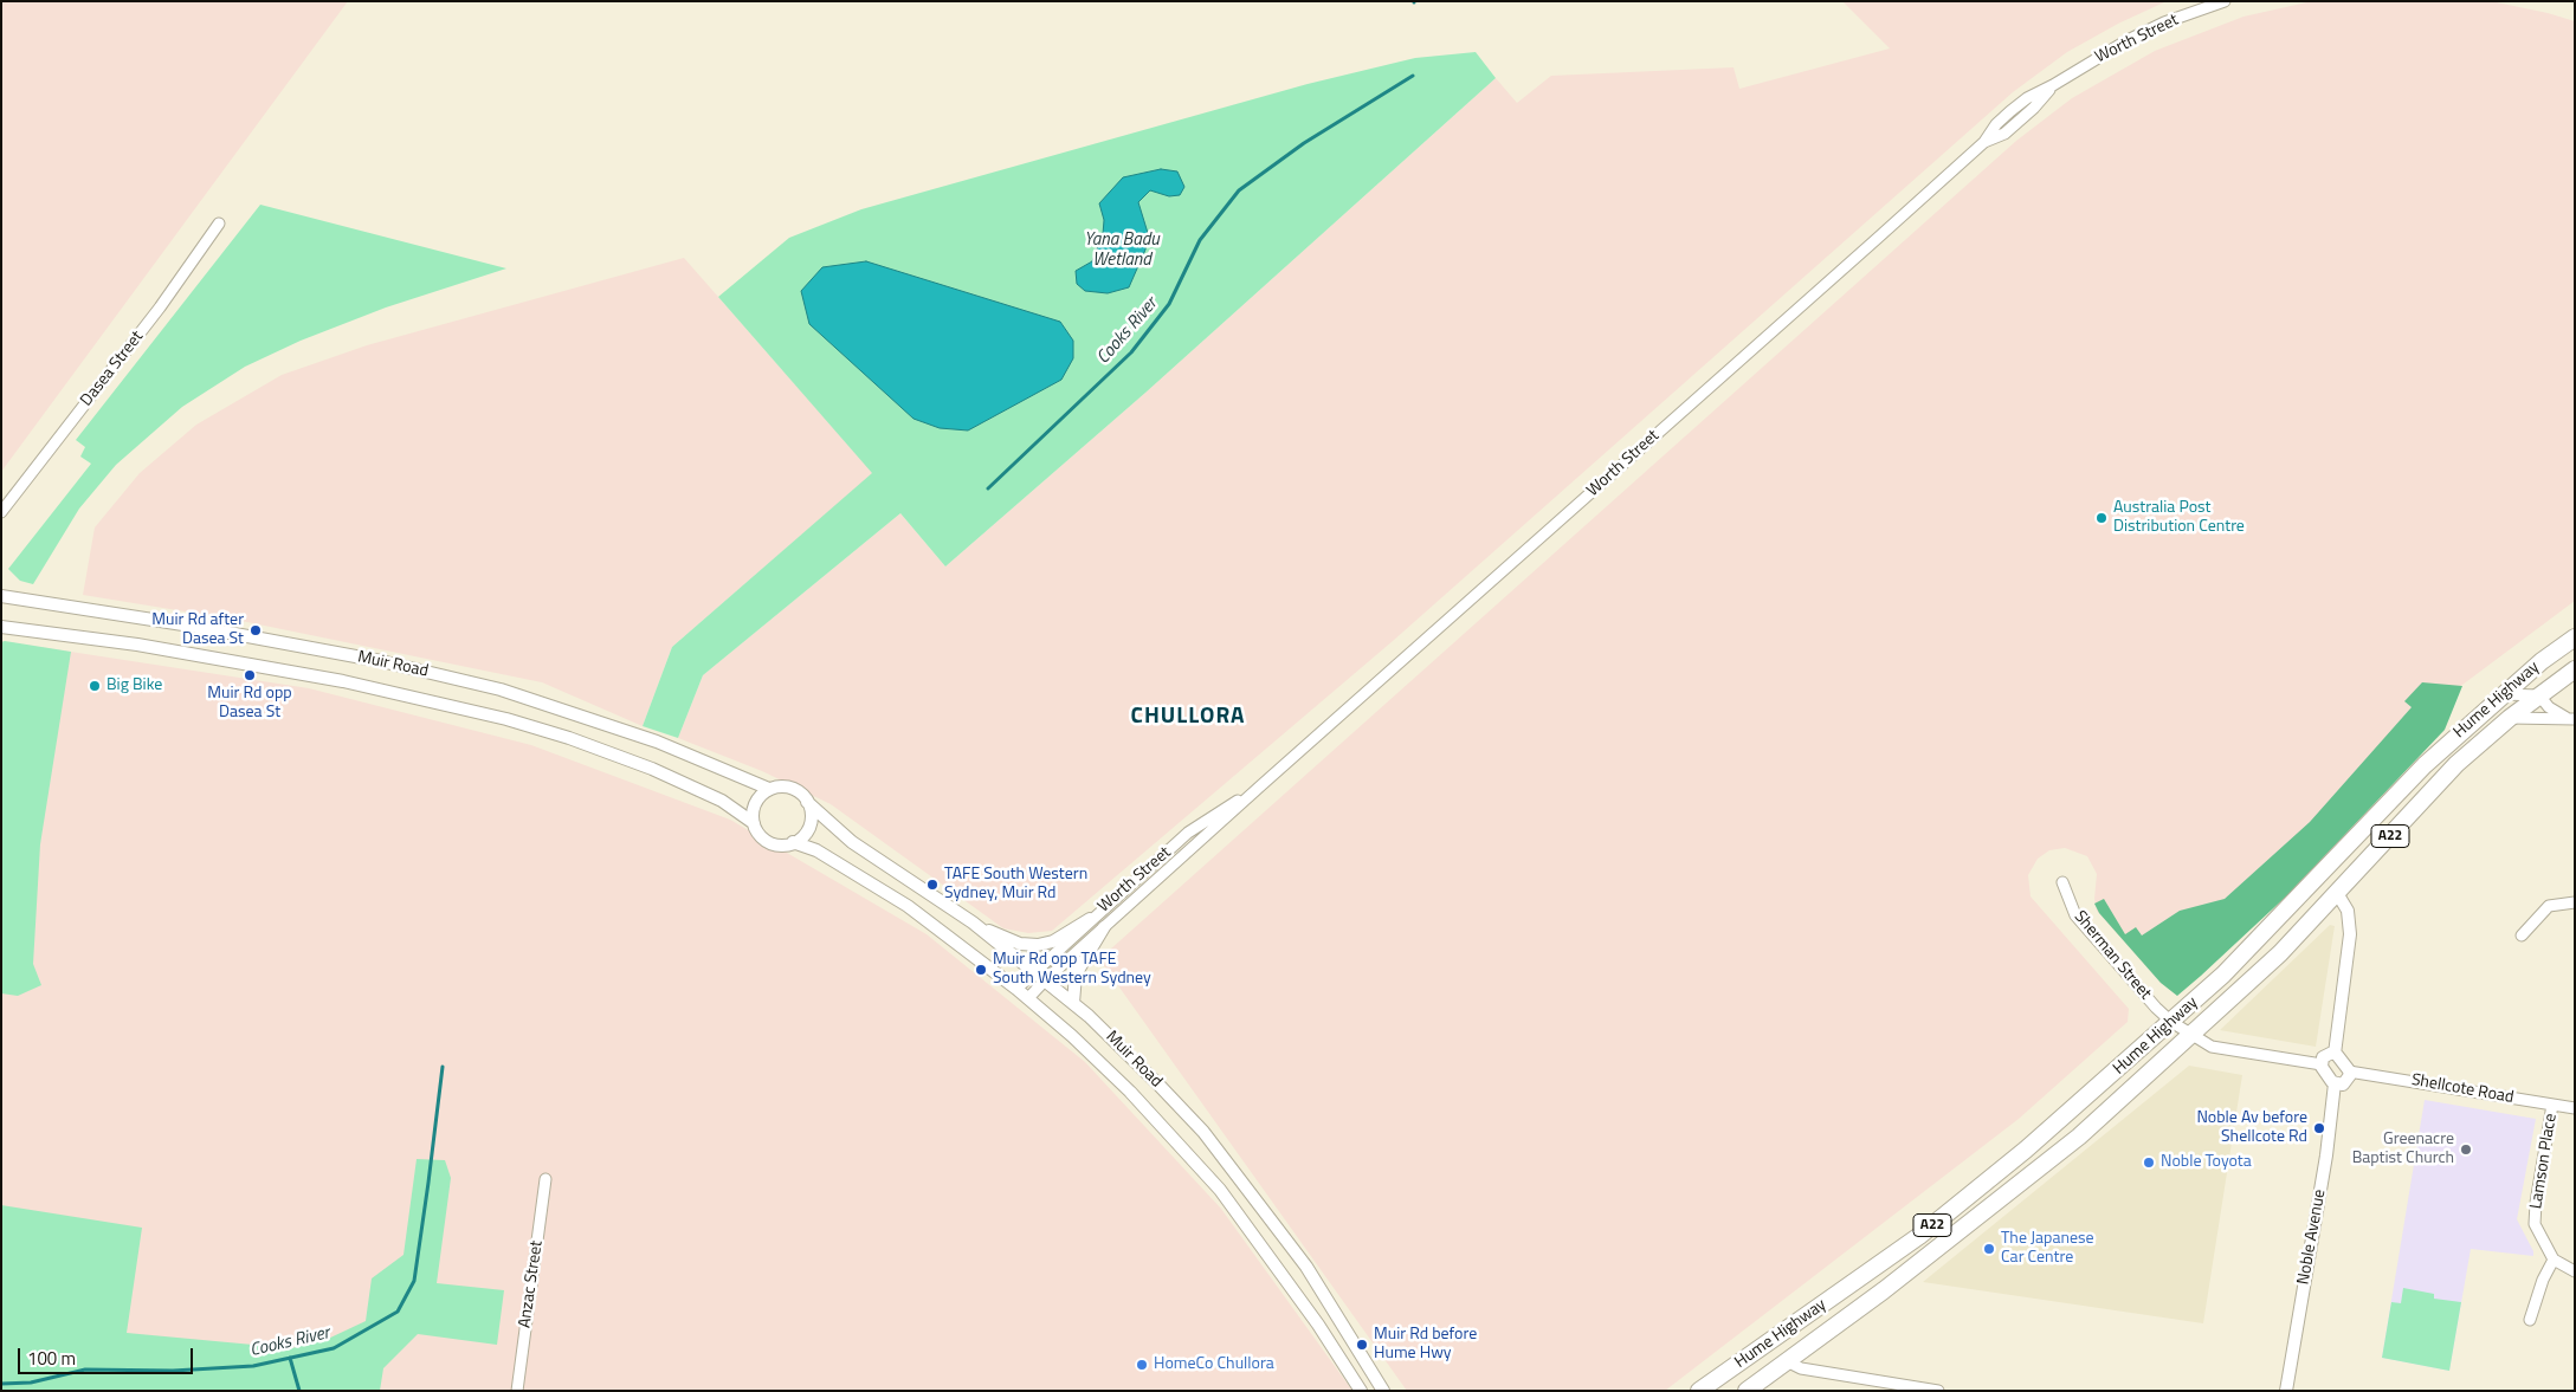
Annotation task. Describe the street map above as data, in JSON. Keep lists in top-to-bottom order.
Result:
{
  "streets": {
    "highway": ["Hume Highway", "A22"],
    "street": [
      "Worth Street",
      "Dasea Street",
      "Muir Road",
      "Sherman Street",
      "Shellcote Road",
      "Lamson Place",
      "Noble Avenue",
      "Anzac Street"
    ]
  },
  "crossings": [
    ["Worth Street", "Muir Road"],
    ["Hume Highway", "Sherman Street"],
    ["Shellcote Road", "Lamson Place"]
  ],
  "districts": ["CHULLORA"],
  "water": ["Yana Badu Wetland", "Cooks River"],
  "places": [
    "Australia Post Distribution Centre",
    "Muir Rd after Dasea St",
    "Muir Rd opp Dasea St",
    "Big Bike",
    "TAFE South Western Sydney, Muir Rd",
    "Muir Rd opp TAFE South Western Sydney",
    "Noble Av before Shellcote Rd",
    "Greenacre Baptist Church",
    "Noble Toyota",
    "The Japanese Car Centre",
    "Muir Rd before Hume Hwy",
    "HomeCo Chullora"
  ],
  "scale_bar": "100 m"
}
